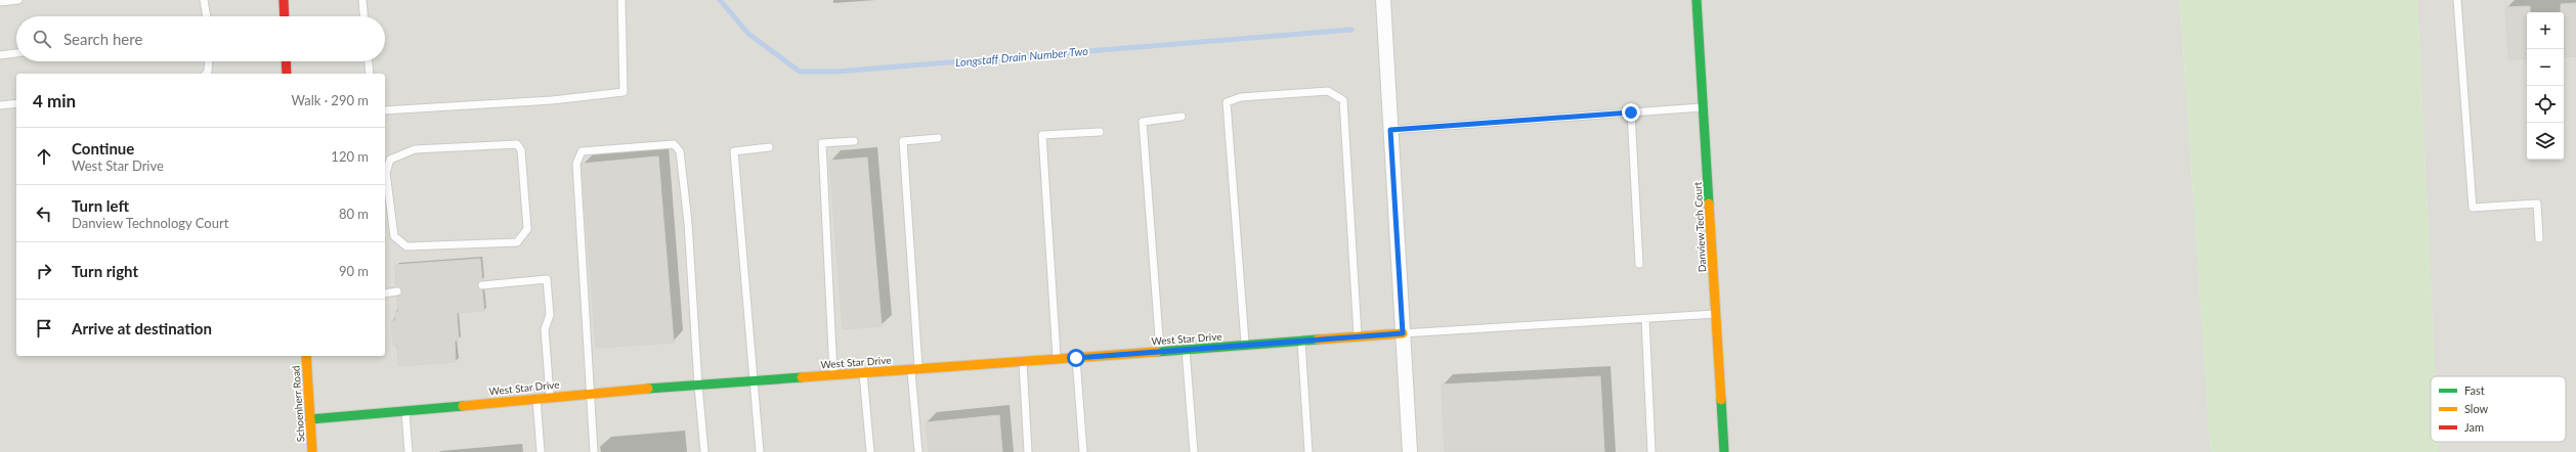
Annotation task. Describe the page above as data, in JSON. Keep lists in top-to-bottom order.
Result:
{
  "streets": {
    "street": ["Danview Tech Court", "West Star Drive", "Schoenherr Road"]
  },
  "crossings": [
    ["West Star Drive", "Schoenherr Road"]
  ],
  "water": ["Longstaff Drain Number Two"],
  "legend": ["Fast", "Slow", "Jam"],
  "page": {
    "map_buttons": ["+", "−"],
    "search": "Search here",
    "heading": ["4 min", "Walk · 290 m"],
    "list": [
      ["Continue", "West Star Drive", "120 m"],
      ["Turn left", "Danview Technology Court", "80 m"],
      ["Turn right", "90 m"],
      "Arrive at destination"
    ]
  }
}
